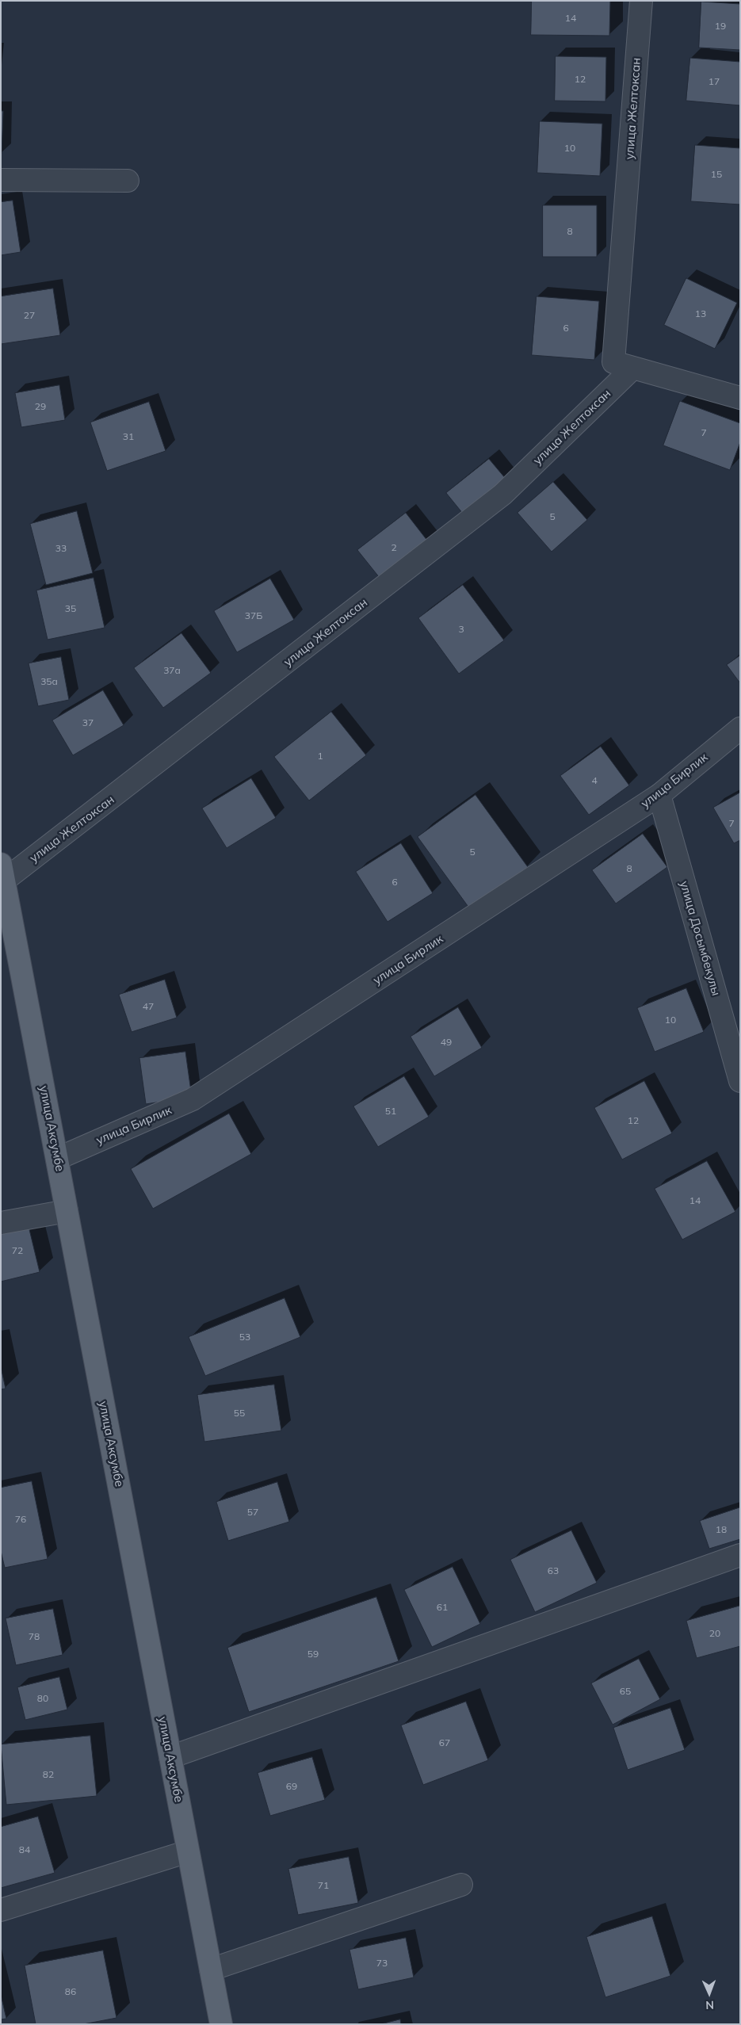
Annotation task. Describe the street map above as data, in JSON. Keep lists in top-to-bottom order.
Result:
{
  "streets": {
    "main road": ["улица Аксумбе"],
    "street": ["улица Желтоксан", "улица Бирлик", "улица Досымбекулы"]
  },
  "crossings": [
    ["улица Желтоксан", "улица Аксумбе"],
    ["улица Бирлик", "улица Досымбекулы"],
    ["улица Бирлик", "улица Аксумбе"]
  ],
  "house_numbers": [
    "14",
    "19",
    "12",
    "17",
    "10",
    "15",
    "8",
    "13",
    "27",
    "6",
    "29",
    "7",
    "31",
    "5",
    "2",
    "33",
    "35",
    "37Б",
    "3",
    "37а",
    "35а",
    "37",
    "1",
    "4",
    "7",
    "5",
    "8",
    "6",
    "47",
    "10",
    "49",
    "51",
    "12",
    "14",
    "72",
    "53",
    "55",
    "57",
    "76",
    "18",
    "63",
    "61",
    "20",
    "78",
    "59",
    "65",
    "80",
    "67",
    "82",
    "69",
    "84",
    "71",
    "73",
    "86"
  ],
  "north": "bottom"
}
